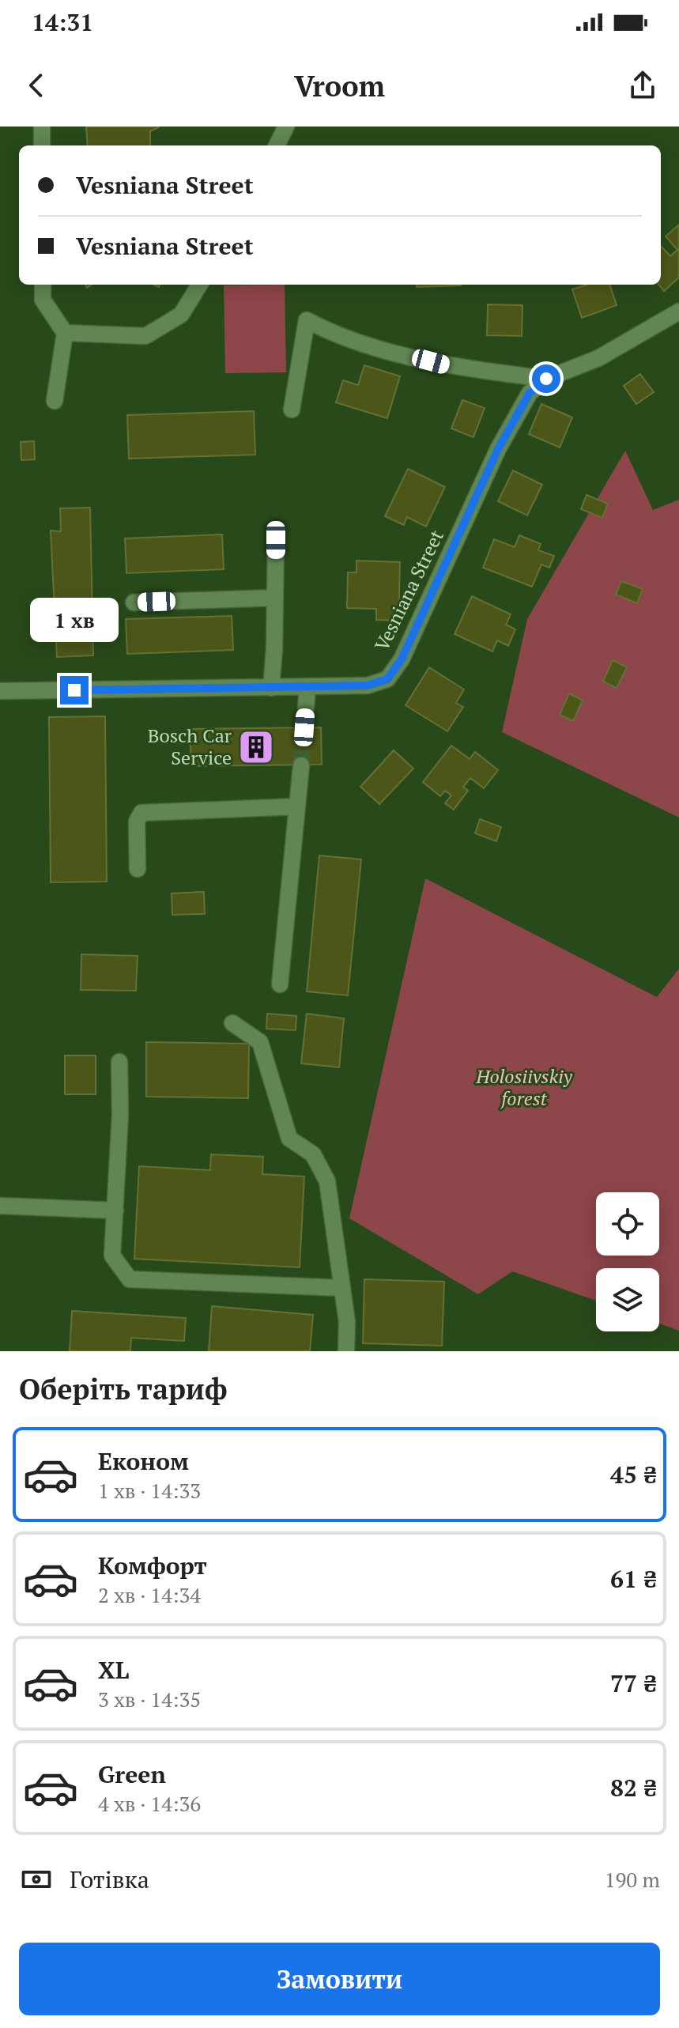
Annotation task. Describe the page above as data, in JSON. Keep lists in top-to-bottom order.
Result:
{
  "streets": {
    "street": ["Vesniana Street"]
  },
  "parks": ["Holosiivskiy forest"],
  "places": {
    "building": ["Bosch Car Service"]
  },
  "page": {
    "status": "14:31",
    "header": "Vroom",
    "banner": ["Vesniana Street", "Vesniana Street"],
    "bubble": "1 хв",
    "heading": "Оберіть тариф",
    "list": [
      {
        "name": "Економ",
        "note": "1 хв · 14:33",
        "value": "45 ₴"
      },
      {
        "name": "Комфорт",
        "note": "2 хв · 14:34",
        "value": "61 ₴"
      },
      {
        "name": "XL",
        "note": "3 хв · 14:35",
        "value": "77 ₴"
      },
      {
        "name": "Green",
        "note": "4 хв · 14:36",
        "value": "82 ₴"
      }
    ],
    "pay": ["Готівка", "190 m"],
    "buttons": "Замовити"
  }
}
